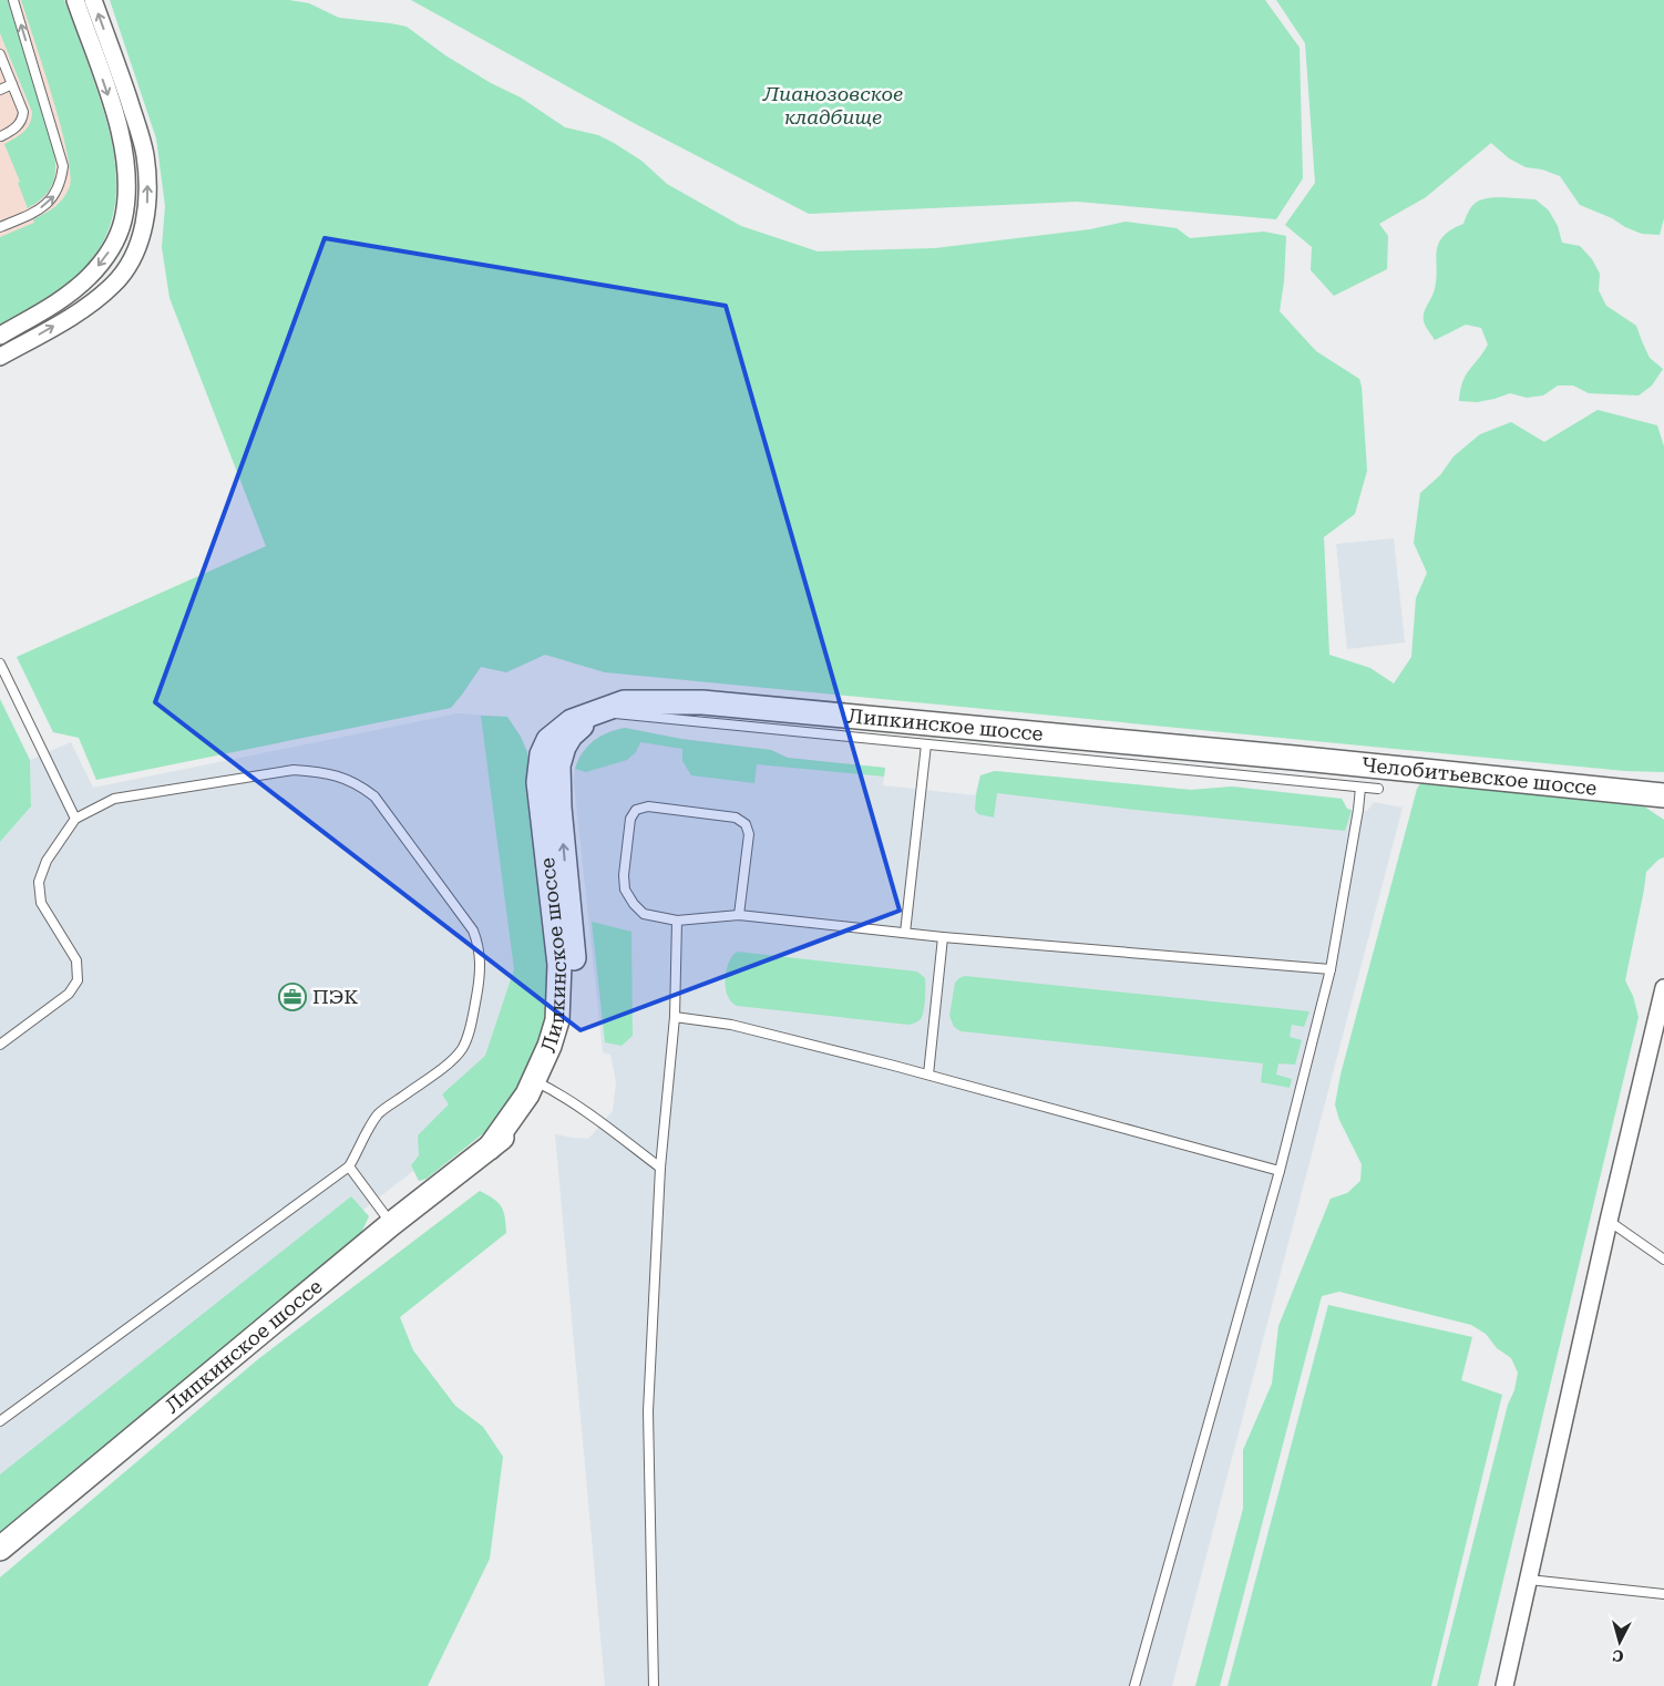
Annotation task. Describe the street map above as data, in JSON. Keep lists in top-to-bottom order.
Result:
{
  "streets": {
    "street": ["Липкинское шоссе", "Челобитьевское шоссе"]
  },
  "crossings": [
    ["Липкинское шоссе", "Челобитьевское шоссе"]
  ],
  "parks": ["Лианозовское кладбище"],
  "places": {
    "office": ["ПЭК"]
  },
  "north": "bottom"
}
